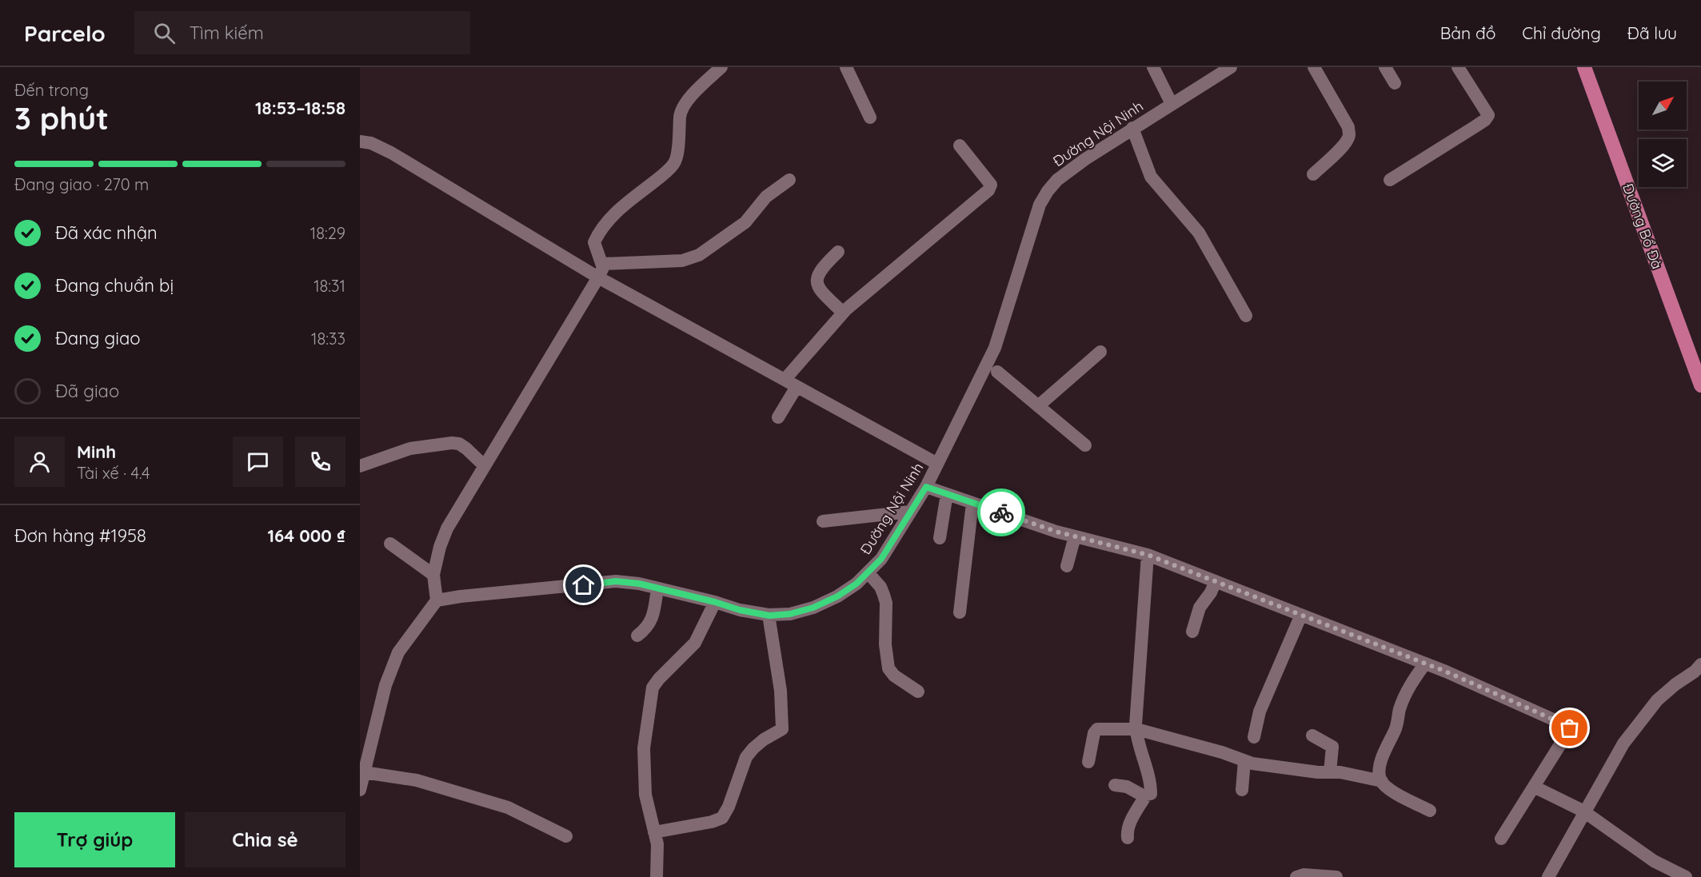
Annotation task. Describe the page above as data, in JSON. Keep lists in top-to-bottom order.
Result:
{
  "streets": {
    "main road": ["Đường Bổ Đà"],
    "street": ["Đường Nội Ninh"]
  },
  "north": "top right",
  "page": {
    "header": "Parcelo",
    "search": "Tìm kiếm",
    "nav": ["Bản đồ", "Chỉ đường", "Đã lưu"],
    "heading": ["3 phút", "Đến trong", "18:53–18:58"],
    "panel": [
      "Minh",
      "Tài xế · 4.4",
      "Đơn hàng #1958",
      "164 000 ₫"
    ],
    "bar": "Đang giao · 270 m",
    "list": [
      ["Đã xác nhận", "18:29"],
      ["Đang chuẩn bị", "18:31"],
      ["Đang giao", "18:33"],
      "Đã giao"
    ],
    "buttons": ["Trợ giúp", "Chia sẻ"]
  }
}
